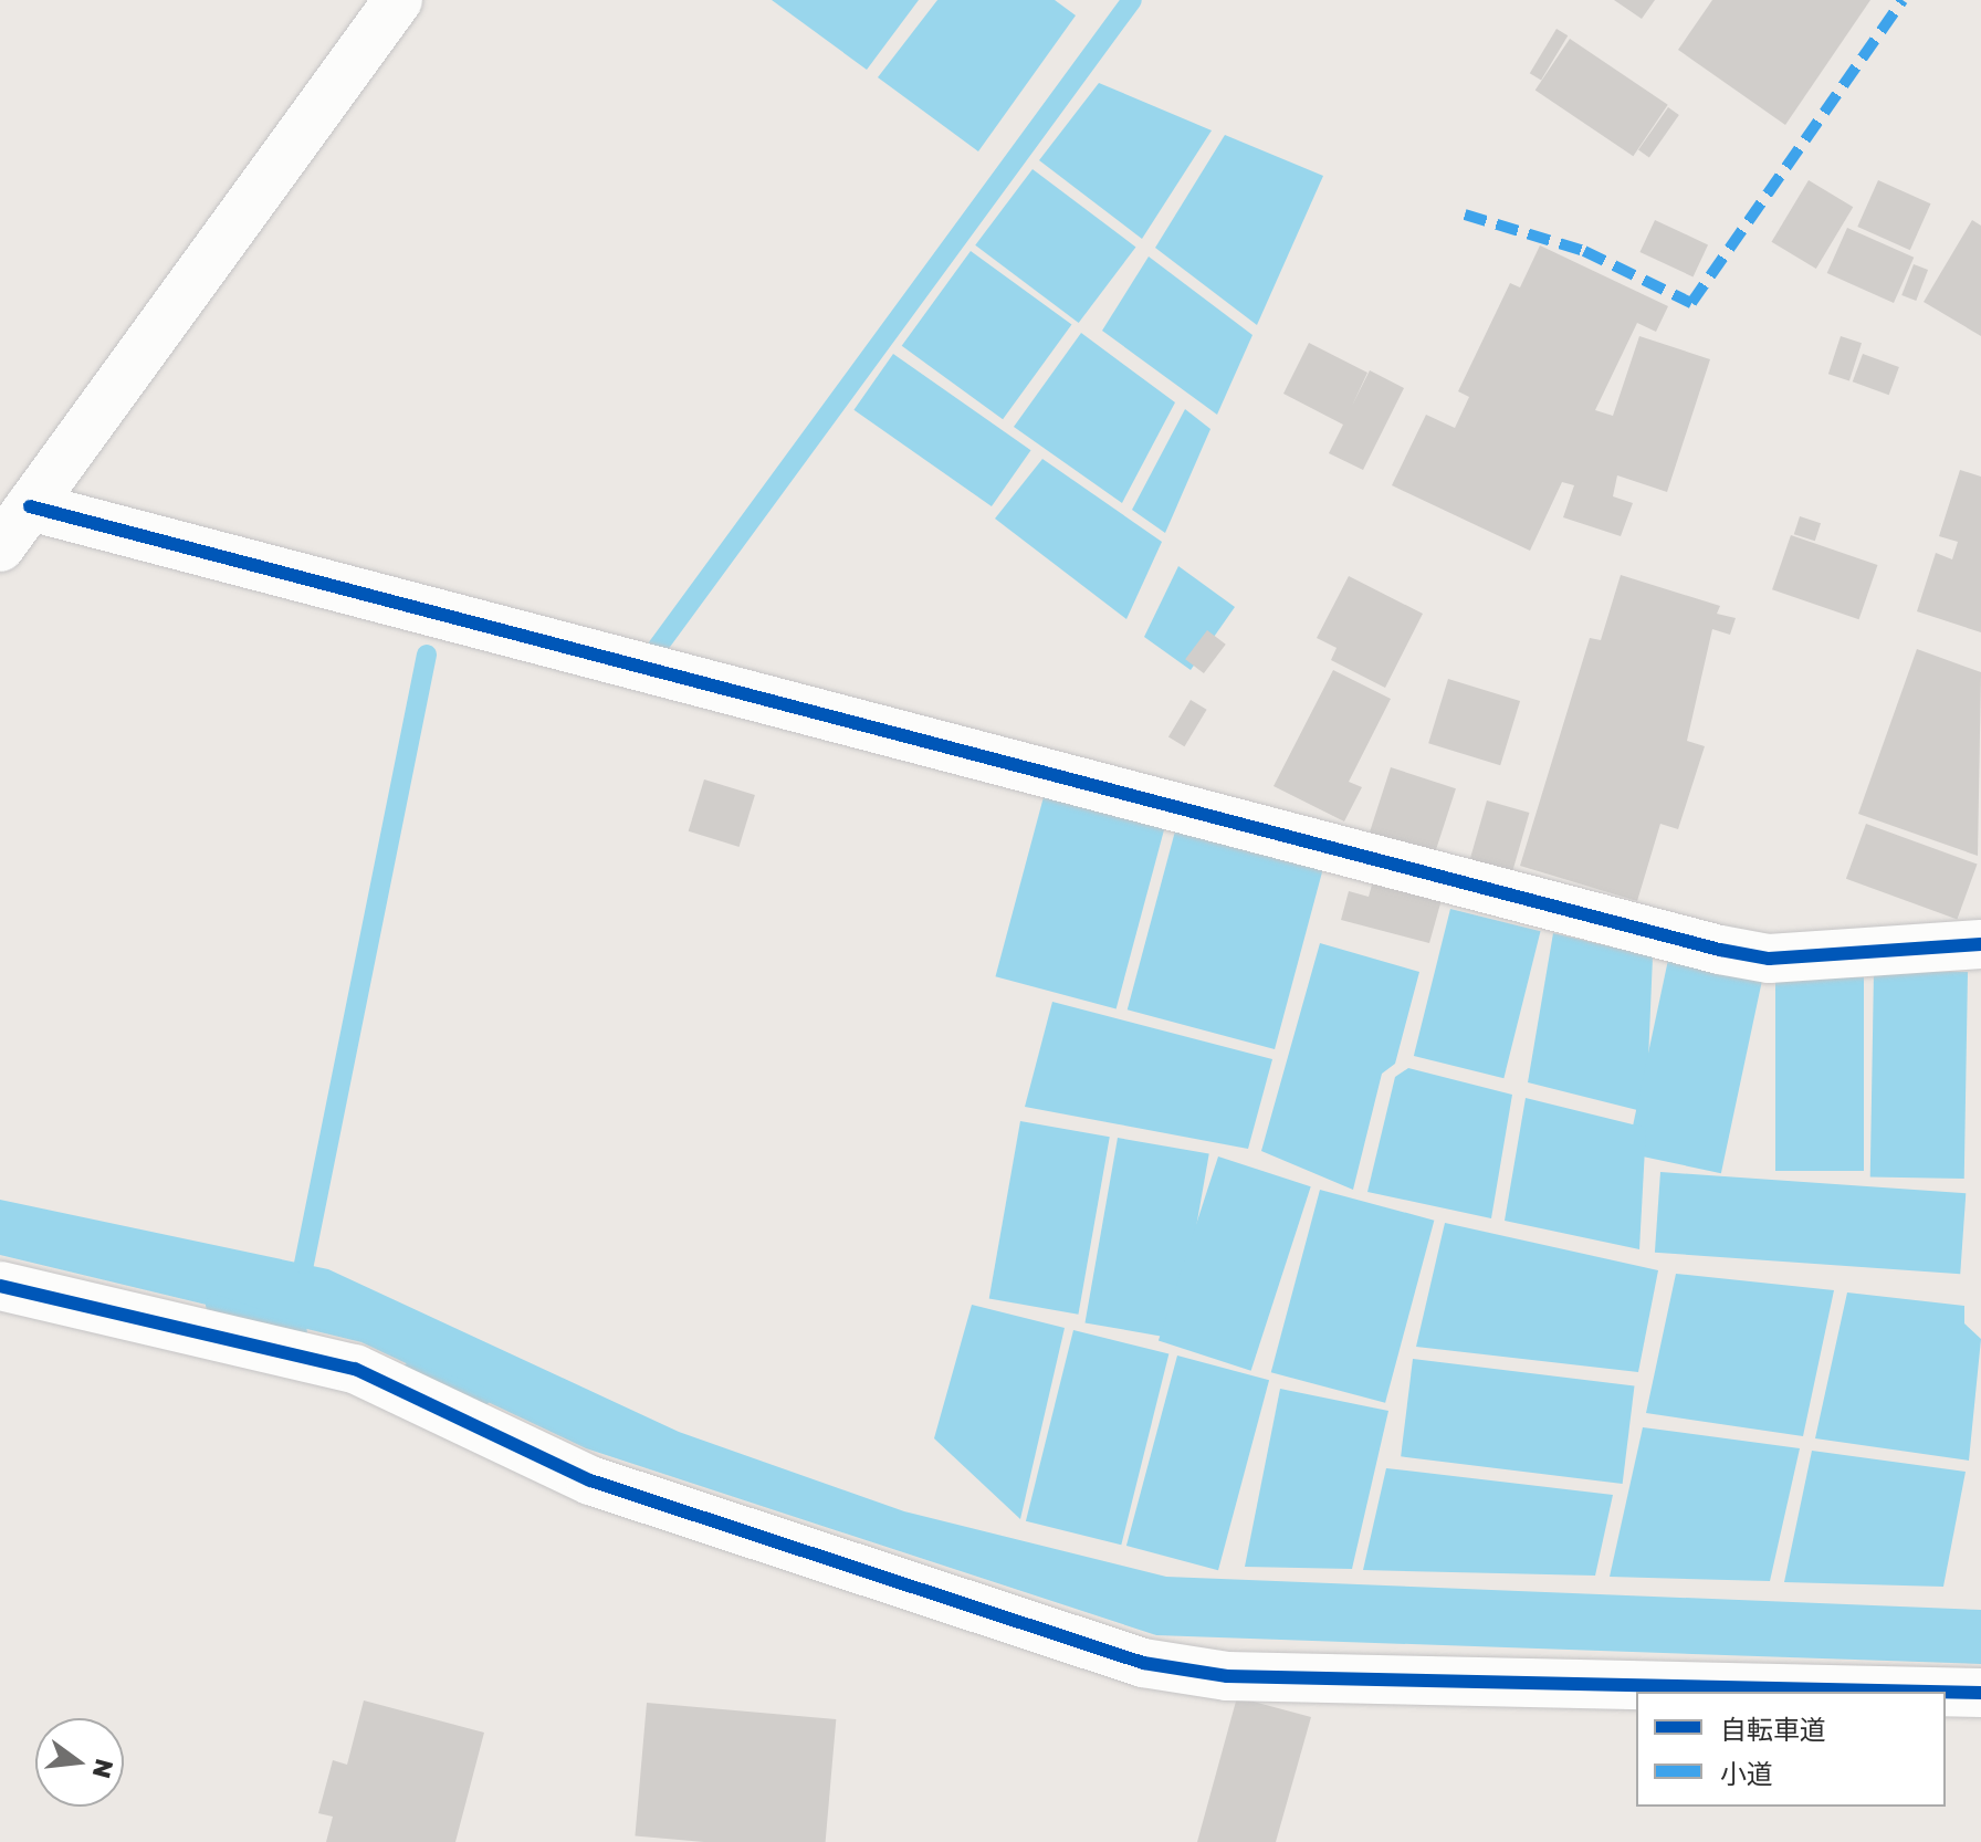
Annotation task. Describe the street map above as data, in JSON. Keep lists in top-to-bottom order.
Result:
{
  "legend": ["自転車道", "小道"],
  "north": "right"
}
